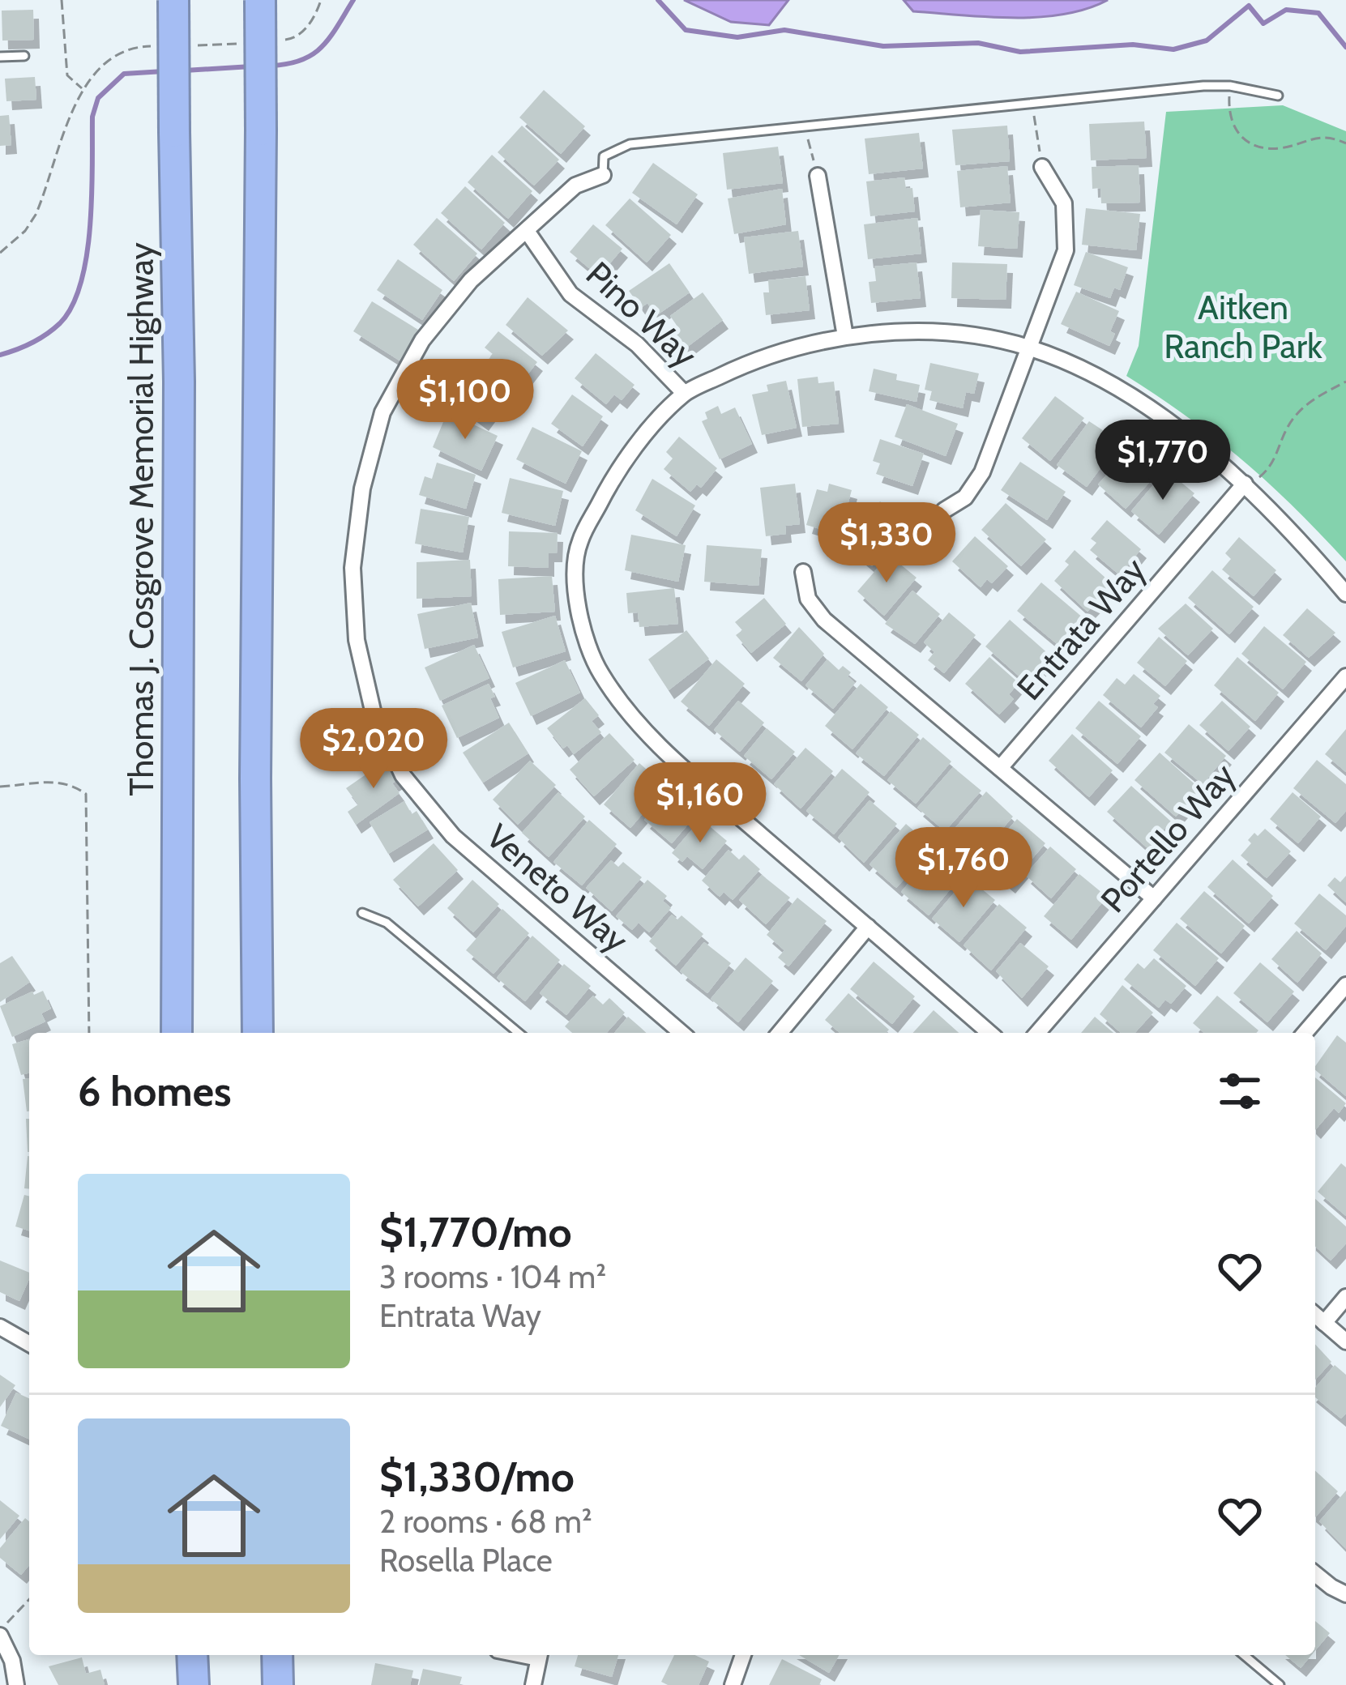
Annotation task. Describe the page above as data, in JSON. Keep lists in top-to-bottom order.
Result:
{
  "streets": {
    "highway": ["Thomas J. Cosgrove Memorial Highway"],
    "street": [
      "Pino Way",
      "Entrata Way",
      "Portello Way",
      "Veneto Way"
    ]
  },
  "crossings": [
    ["Pino Way", "Veneto Way"]
  ],
  "parks": ["Aitken Ranch Park"],
  "page": {
    "price": [
      "$1,100",
      "$1,770",
      "$1,330",
      "$2,020",
      "$1,160",
      "$1,760"
    ],
    "heading": "6 homes",
    "list": [
      {
        "name": "$1,770/mo",
        "note": "3 rooms · 104 m² · Entrata Way"
      },
      {
        "name": "$1,330/mo",
        "note": "2 rooms · 68 m² · Rosella Place"
      }
    ]
  }
}
